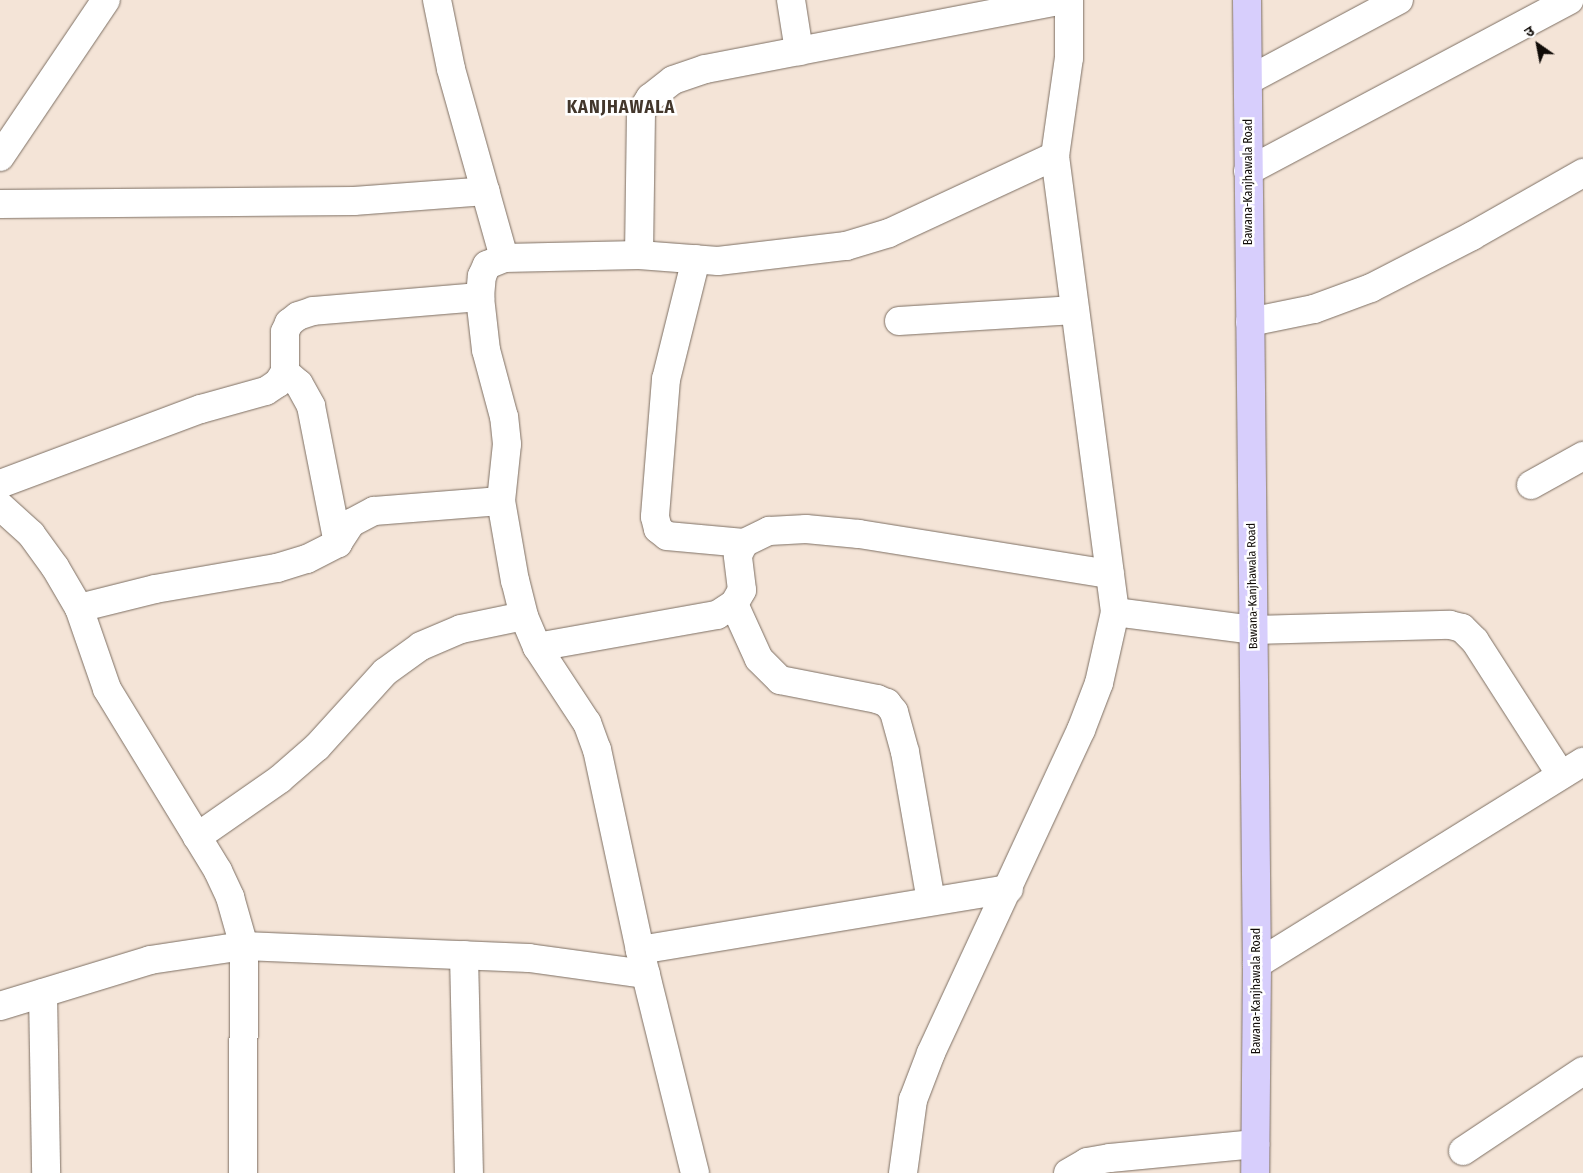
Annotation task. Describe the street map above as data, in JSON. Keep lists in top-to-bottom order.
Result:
{
  "streets": {
    "main road": ["Bawana-Kanjhawala Road"]
  },
  "districts": ["KANJHAWALA"],
  "north": "top left"
}
